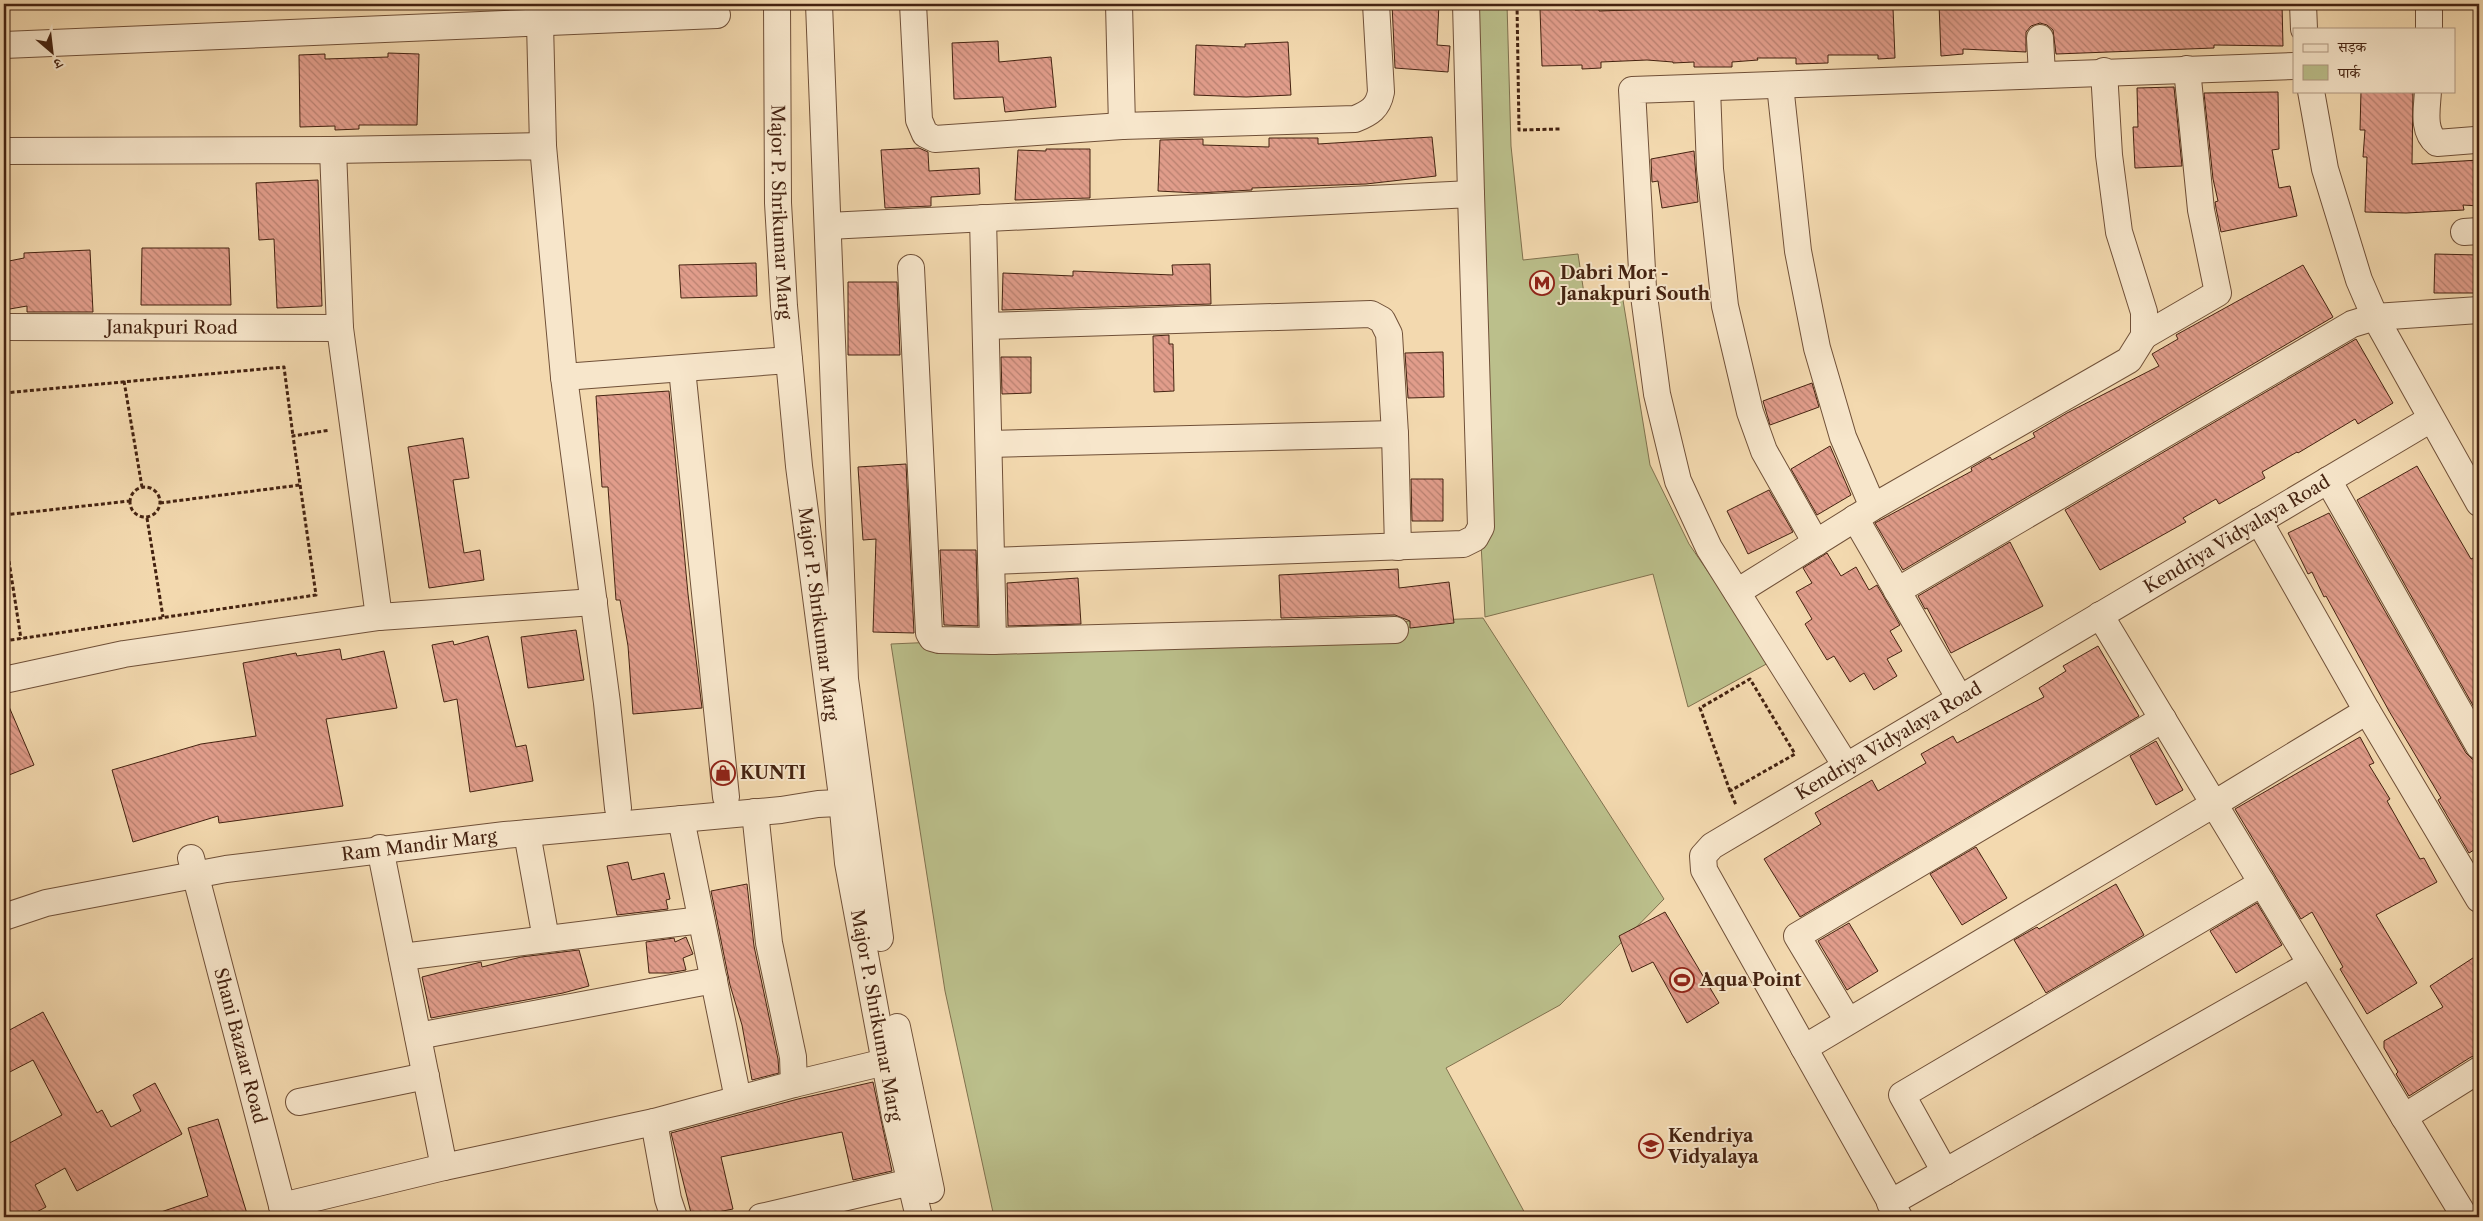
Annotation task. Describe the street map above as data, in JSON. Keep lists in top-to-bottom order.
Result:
{
  "streets": {
    "street": [
      "Major P. Shrikumar Marg",
      "Janakpuri Road",
      "Kendriya Vidyalaya Road",
      "Ram Mandir Marg",
      "Shani Bazaar Road"
    ]
  },
  "crossings": [
    ["Major P. Shrikumar Marg", "Ram Mandir Marg"],
    ["Ram Mandir Marg", "Shani Bazaar Road"]
  ],
  "places": {
    "metro station": ["Dabri Mor - Janakpuri South"],
    "shop": ["KUNTI"],
    "sports": ["Aqua Point"],
    "school or university": ["Kendriya Vidyalaya"]
  },
  "legend": ["सड़क", "पार्क"],
  "north": "bottom right"
}
